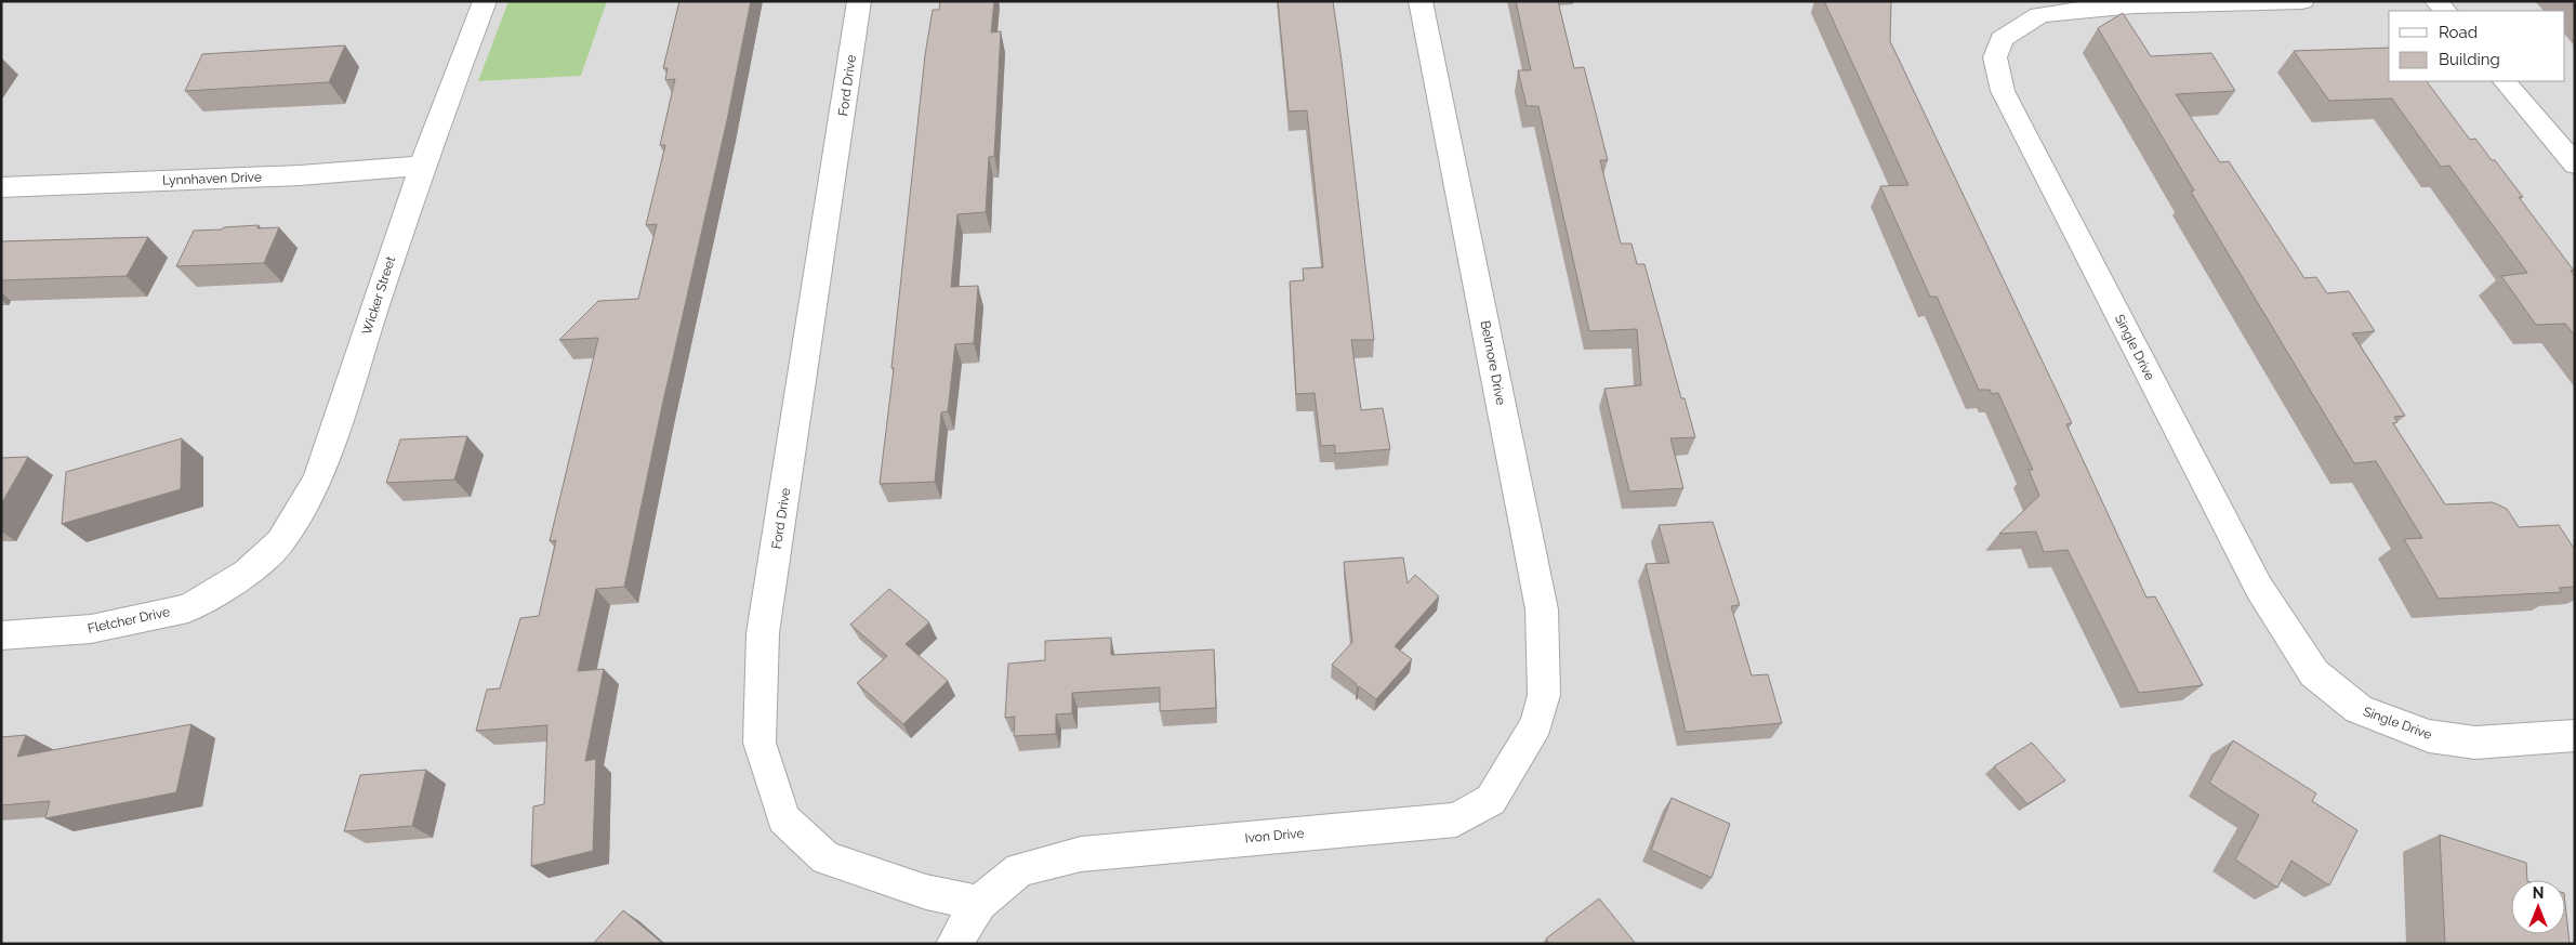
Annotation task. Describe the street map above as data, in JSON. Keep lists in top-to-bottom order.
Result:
{
  "streets": {
    "street": [
      "Ford Drive",
      "Lynnhaven Drive",
      "Wicker Street",
      "Single Drive",
      "Belmore Drive",
      "Fletcher Drive",
      "Ivon Drive"
    ]
  },
  "crossings": [
    ["Ford Drive", "Ivon Drive"],
    ["Lynnhaven Drive", "Wicker Street"],
    ["Wicker Street", "Fletcher Drive"],
    ["Belmore Drive", "Ivon Drive"]
  ],
  "legend": ["Road", "Building"],
  "north": "top"
}
